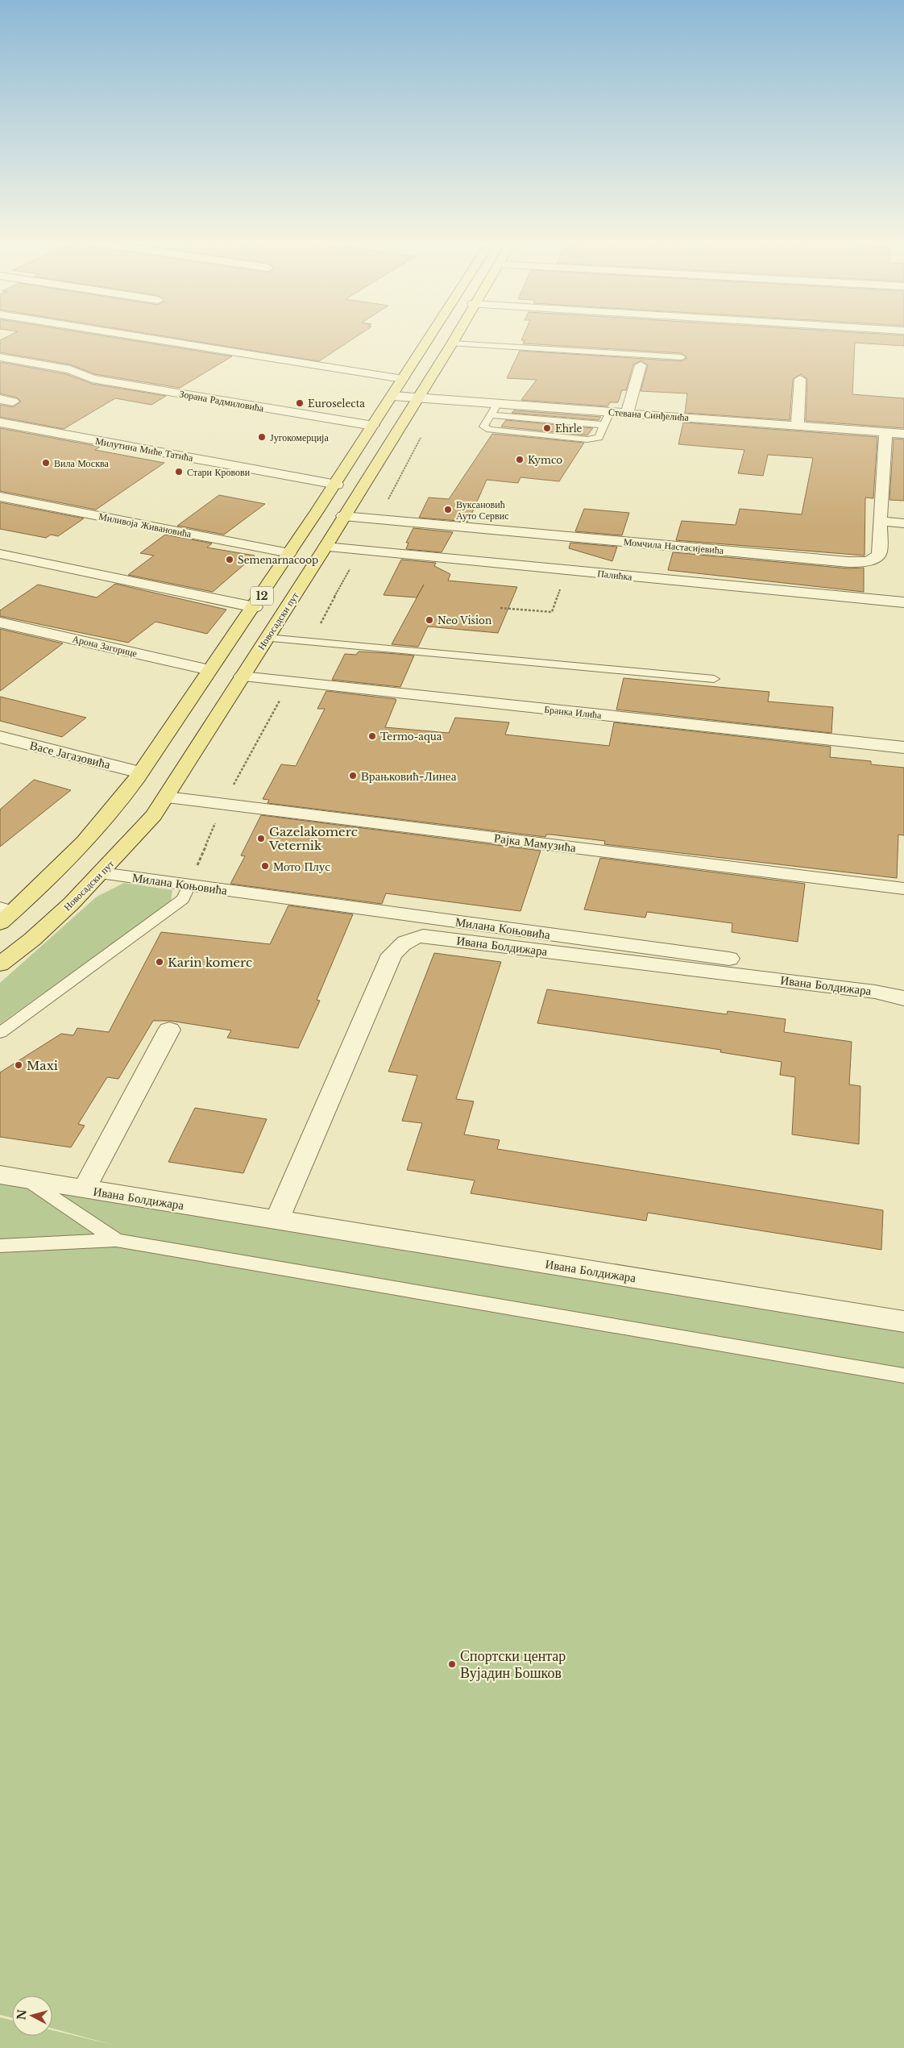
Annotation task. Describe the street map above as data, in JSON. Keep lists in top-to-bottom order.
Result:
{
  "streets": {
    "main road": ["12", "Новосадски пут"],
    "street": [
      "Зорана Радмиловића",
      "Стевана Синђелића",
      "Милутина Миће Татића",
      "Миливоја Живановића",
      "Момчила Настасијевића",
      "Палићка",
      "Арона Загорице",
      "Бранка Илића",
      "Васе Јагазовића",
      "Рајка Мамузића",
      "Милана Коњовића",
      "Ивана Болдижара"
    ]
  },
  "crossings": [
    ["Зорана Радмиловића", "12"],
    ["Стевана Синђелића", "Момчила Настасијевића"],
    ["Стевана Синђелића", "12"],
    ["Стевана Синђелића", "Новосадски пут"],
    ["Милутина Миће Татића", "12"],
    ["Миливоја Живановића", "12"],
    ["Момчила Настасијевића", "Новосадски пут"],
    ["Палићка", "Новосадски пут"],
    ["12", "Арона Загорице"],
    ["12", "Васе Јагазовића"],
    ["Новосадски пут", "Бранка Илића"],
    ["Новосадски пут", "Рајка Мамузића"],
    ["Новосадски пут", "Милана Коњовића"]
  ],
  "places": [
    "Euroselecta",
    "Ehrle",
    "Југокомерција",
    "Kymco",
    "Вила Москва",
    "Стари Кровови",
    "Вуксановић Ауто Сервис",
    "Semenarnacoop",
    "Neo Vision",
    "Termo-aqua",
    "Врањковић-Линеа",
    "Gazelakomerc Veternik",
    "Мото Плус",
    "Karin komerc",
    "Maxi",
    "Спортски центар Вујадин Бошков"
  ],
  "north": "left"
}
